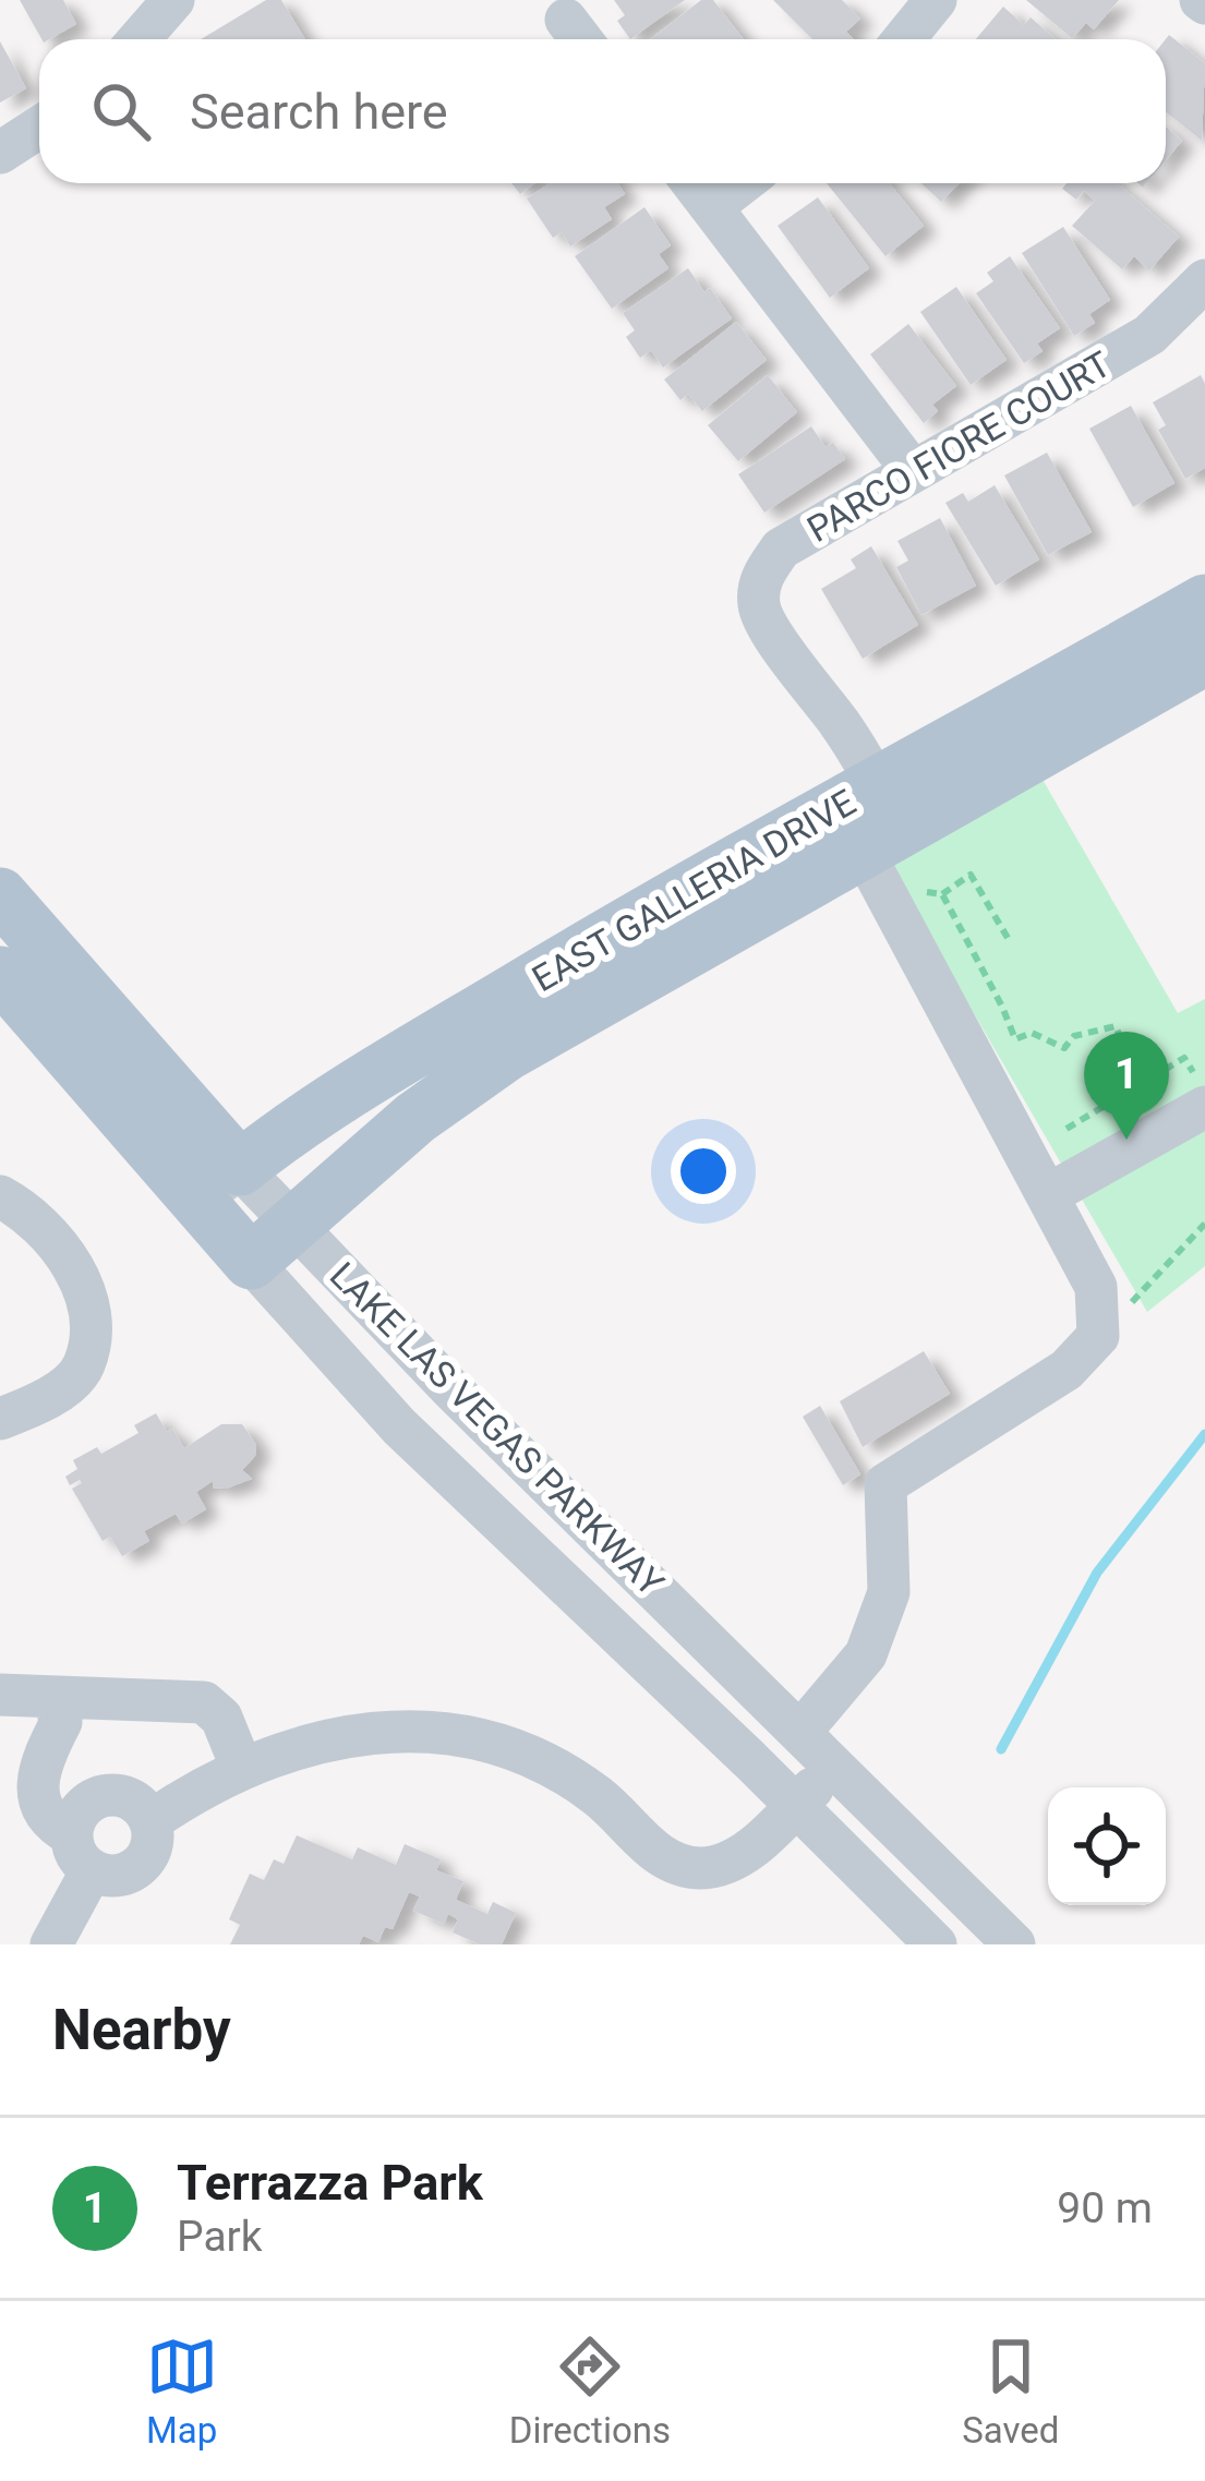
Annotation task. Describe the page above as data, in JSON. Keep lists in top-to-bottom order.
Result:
{
  "streets": {
    "main road": ["EAST GALLERIA DRIVE", "LAKE LAS VEGAS PARKWAY"],
    "street": ["PARCO FIORE COURT"]
  },
  "crossings": [
    ["PARCO FIORE COURT", "EAST GALLERIA DRIVE"],
    ["EAST GALLERIA DRIVE", "LAKE LAS VEGAS PARKWAY"]
  ],
  "page": {
    "search": "Search here",
    "pins": "1",
    "heading": "Nearby",
    "list": [
      {
        "mark": "1",
        "name": "Terrazza Park",
        "note": "Park",
        "value": "90 m"
      }
    ],
    "nav": ["Map", "Directions", "Saved"]
  }
}
